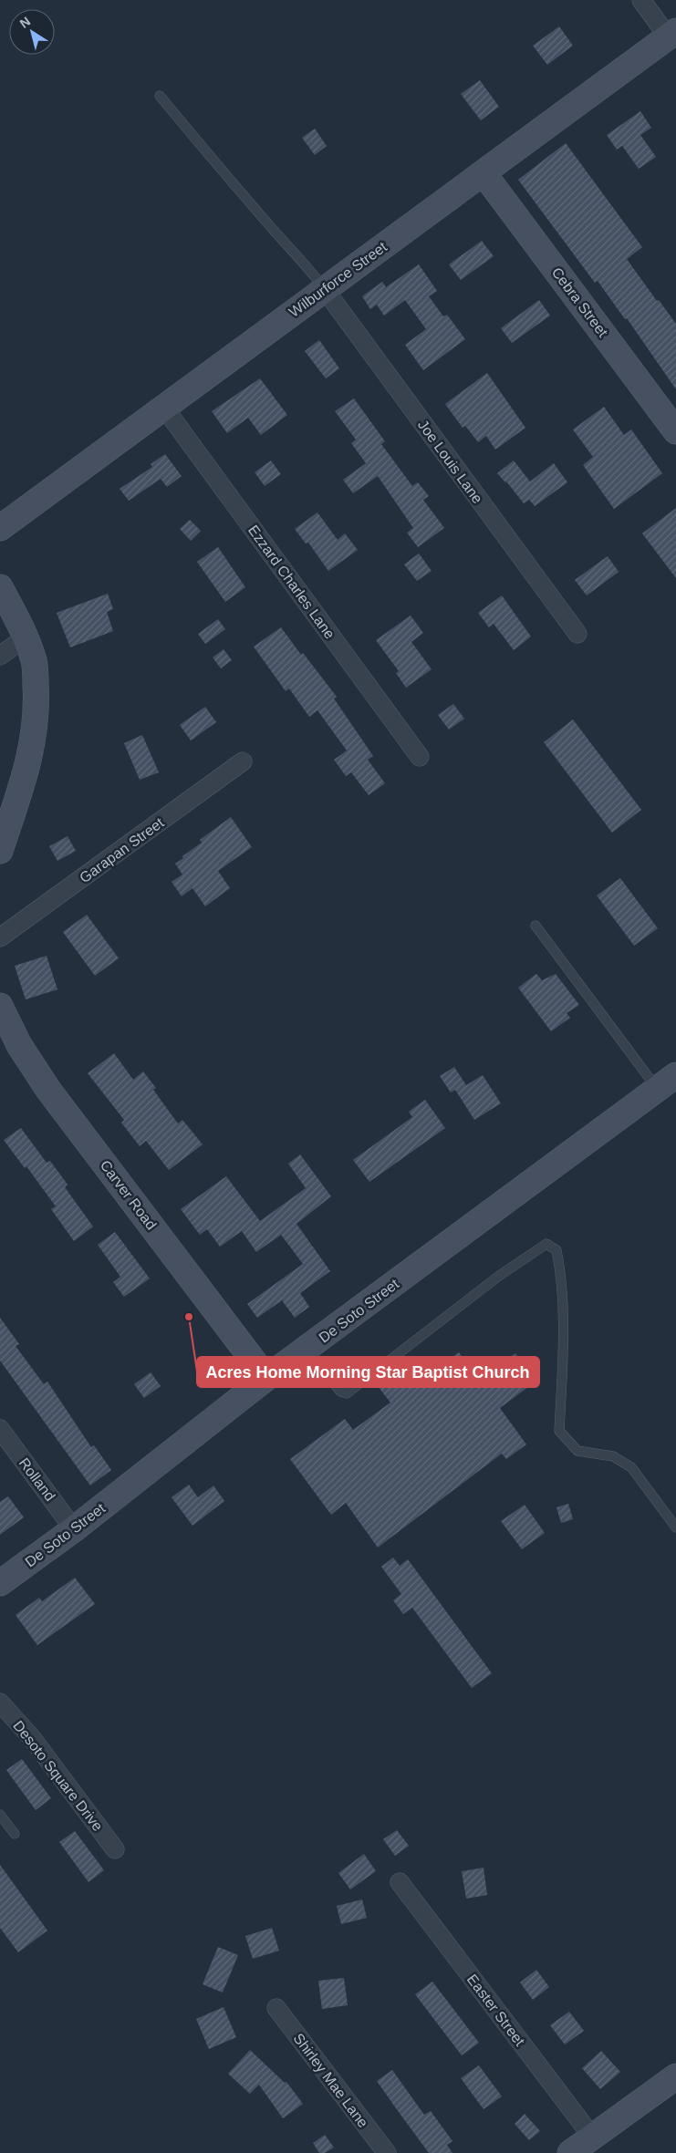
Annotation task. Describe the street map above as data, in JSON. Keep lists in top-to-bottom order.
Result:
{
  "streets": {
    "street": [
      "Wilburforce Street",
      "Cebra Street",
      "Joe Louis Lane",
      "Ezzard Charles Lane",
      "Garapan Street",
      "Carver Road",
      "De Soto Street",
      "Rolland",
      "Desoto Square Drive",
      "Easter Street",
      "Shirley Mae Lane"
    ]
  },
  "crossings": [
    ["Wilburforce Street", "Cebra Street"],
    ["Wilburforce Street", "Joe Louis Lane"],
    ["Wilburforce Street", "Ezzard Charles Lane"],
    ["Carver Road", "De Soto Street"],
    ["De Soto Street", "Rolland"]
  ],
  "places": ["Acres Home Morning Star Baptist Church"],
  "north": "top left"
}
